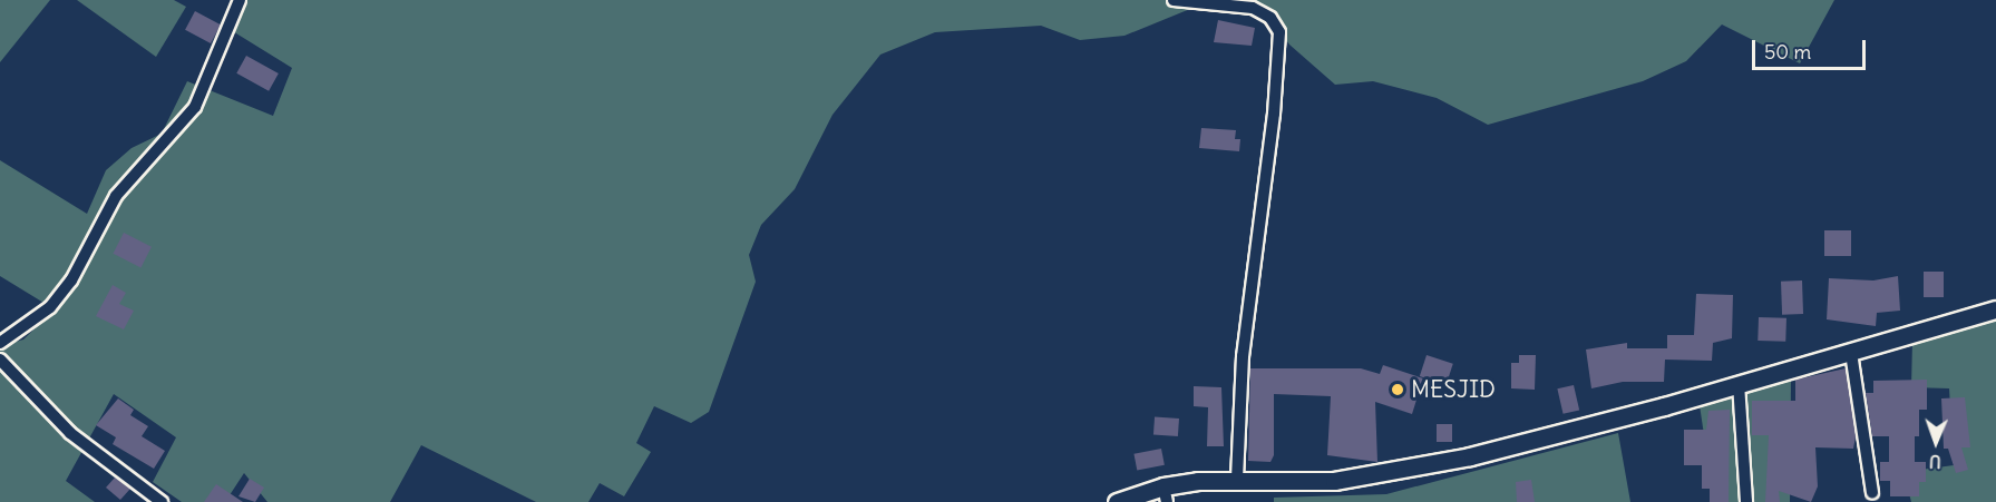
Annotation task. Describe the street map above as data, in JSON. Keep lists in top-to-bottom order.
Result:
{
  "places": ["MESJID"],
  "scale_bar": "50 m",
  "north": "bottom"
}
